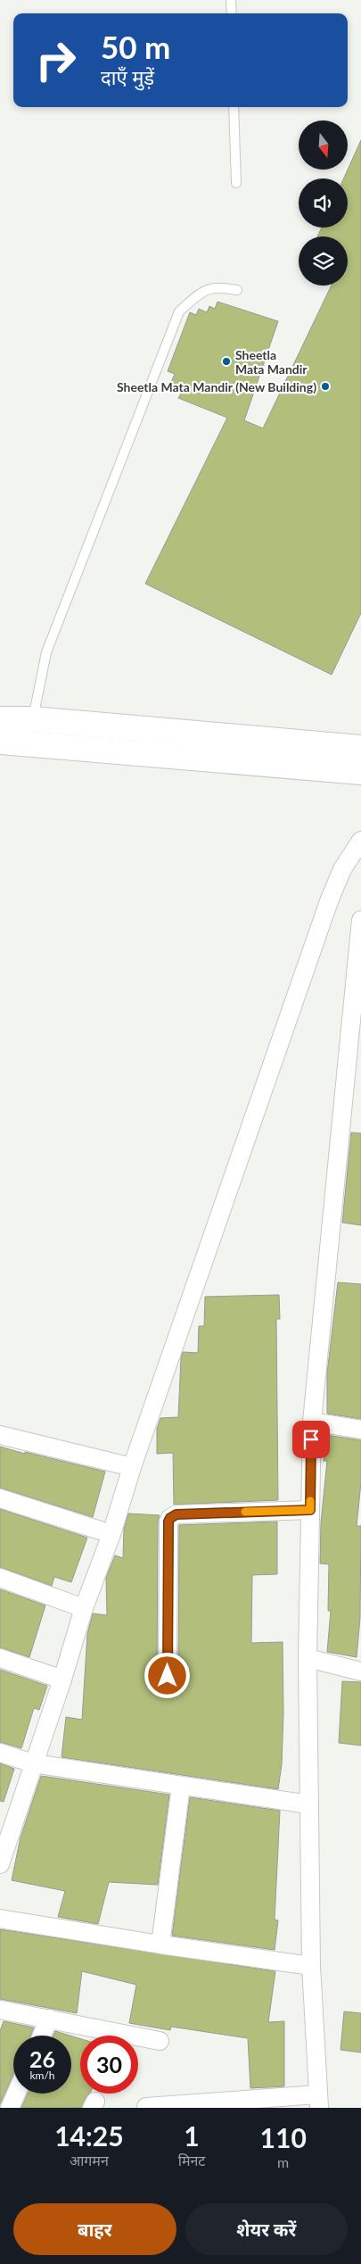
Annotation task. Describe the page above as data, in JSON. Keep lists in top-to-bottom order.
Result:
{
  "places": ["Sheetla Mata Mandir", "Sheetla Mata Mandir (New Building)"],
  "north": "bottom",
  "page": {
    "turn": ["50 m", "दाएँ मुड़ें"],
    "speed": "26 km/h",
    "limit": "30",
    "eta": [
      "14:25",
      "आगमन",
      "1",
      "मिनट",
      "110",
      "m"
    ],
    "buttons": ["बाहर", "शेयर करें"]
  }
}
